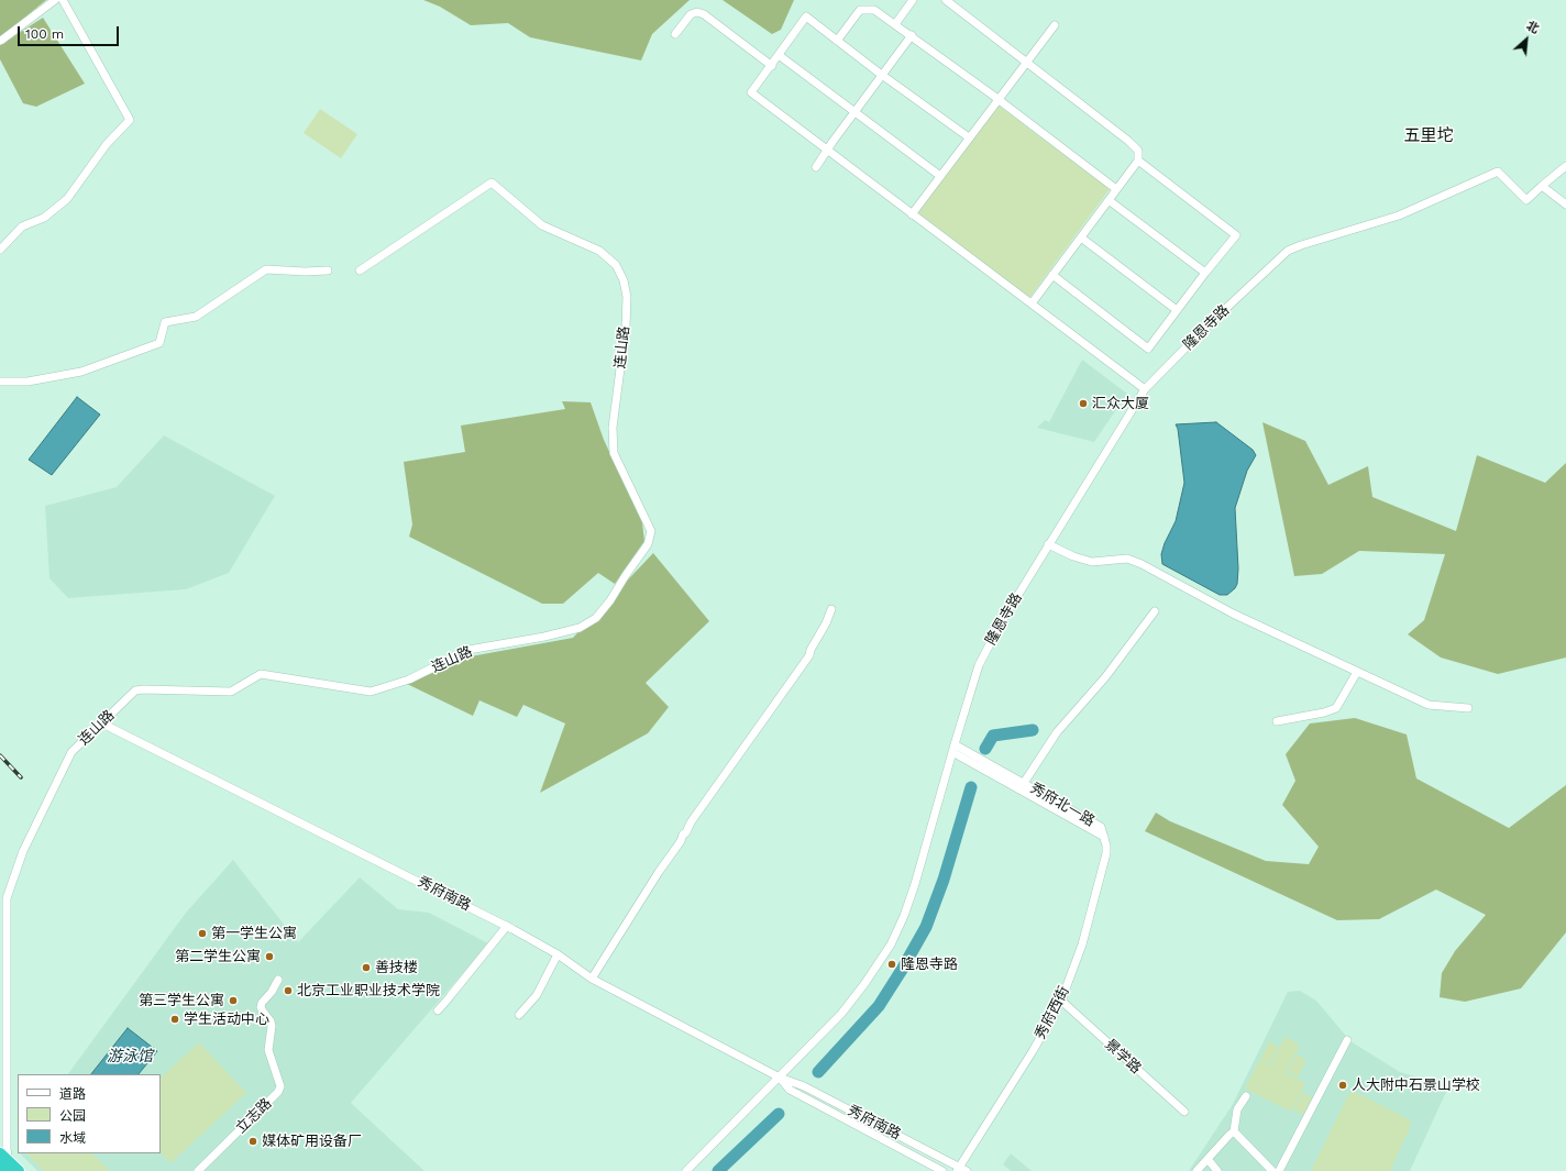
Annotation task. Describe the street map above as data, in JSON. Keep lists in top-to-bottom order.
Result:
{
  "streets": {
    "street": [
      "隆恩寺路",
      "连山路",
      "秀府北一路",
      "秀府南路",
      "秀府西街",
      "景学路",
      "立志路"
    ]
  },
  "crossings": [
    ["隆恩寺路", "秀府北一路"],
    ["隆恩寺路", "秀府南路"],
    ["连山路", "秀府南路"],
    ["秀府北一路", "秀府西街"],
    ["秀府南路", "秀府西街"],
    ["秀府西街", "景学路"]
  ],
  "districts": ["五里坨"],
  "water": ["游泳馆"],
  "places": [
    "汇众大厦",
    "第一学生公寓",
    "第二学生公寓",
    "隆恩寺路",
    "善技楼",
    "北京工业职业技术学院",
    "第三学生公寓",
    "学生活动中心",
    "人大附中石景山学校",
    "媒体矿用设备厂"
  ],
  "legend": ["道路", "公园", "水域"],
  "scale_bar": "100 m",
  "north": "top right"
}
